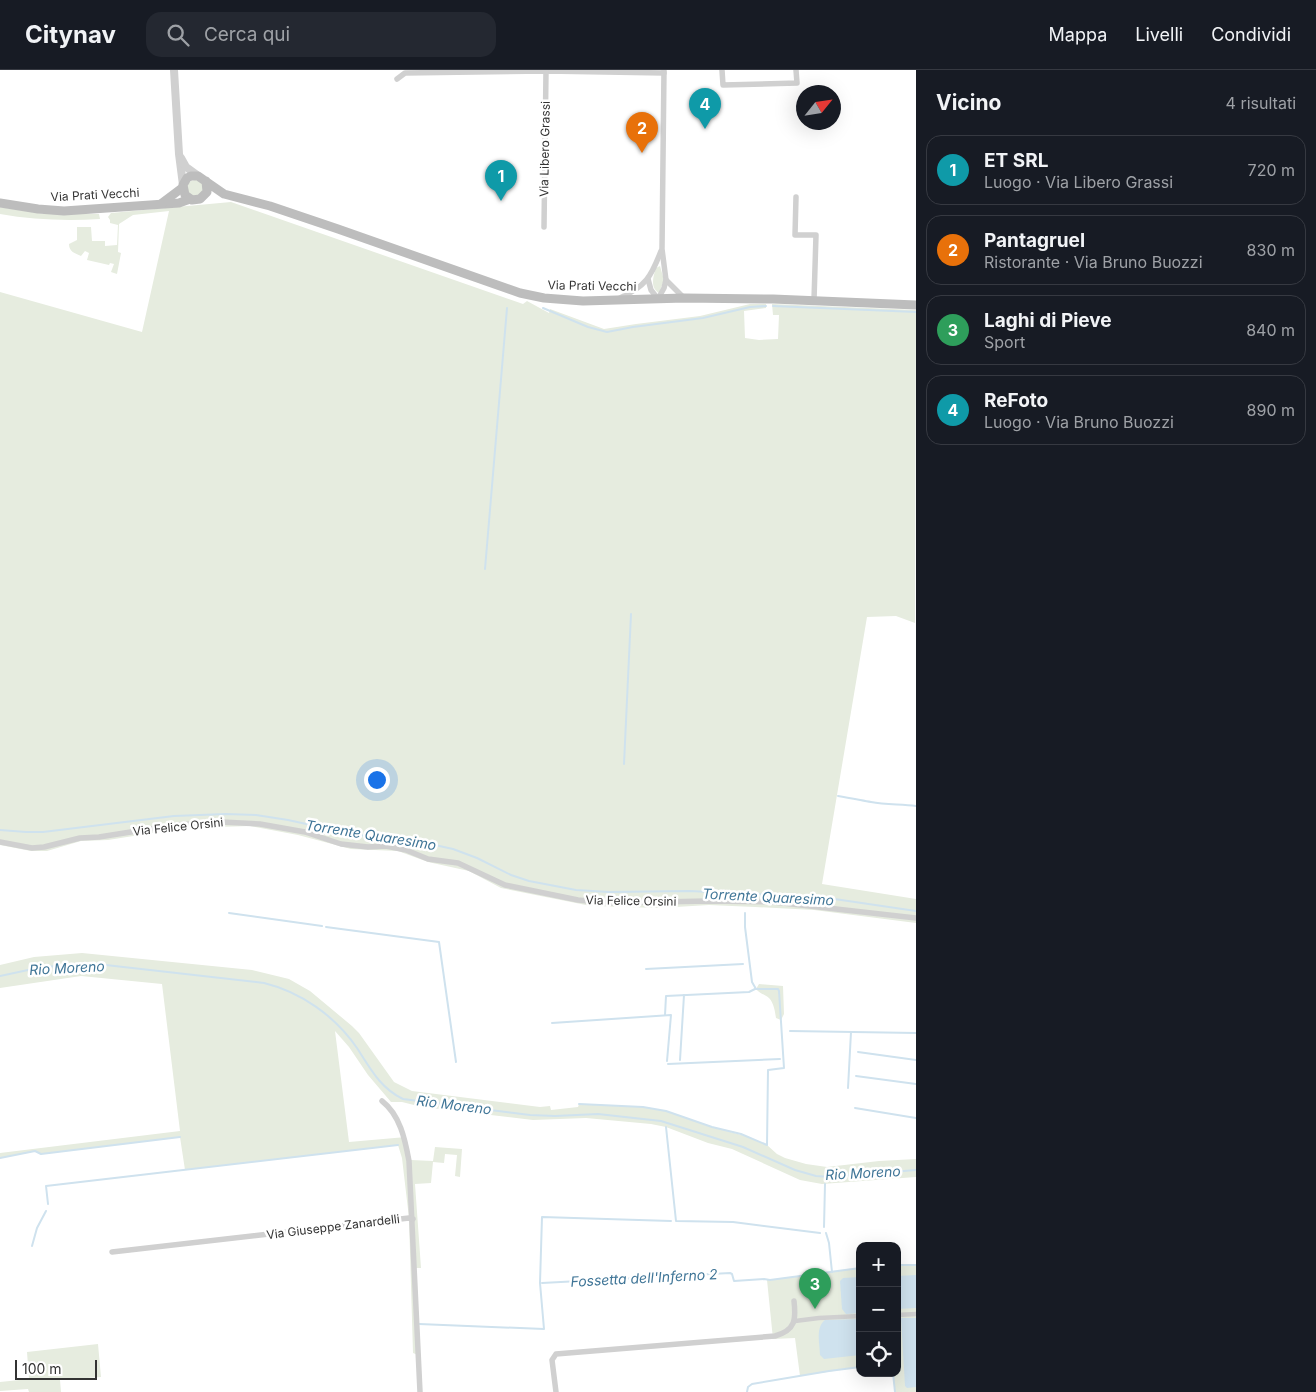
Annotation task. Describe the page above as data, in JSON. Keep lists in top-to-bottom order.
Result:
{
  "streets": {
    "main road": ["Via Prati Vecchi"],
    "street": ["Via Libero Grassi", "Via Felice Orsini", "Via Giuseppe Zanardelli"]
  },
  "water": ["Torrente Quaresimo", "Rio Moreno", "Fossetta dell'Inferno 2"],
  "scale_bar": "100 m",
  "north": "top right",
  "page": {
    "header": "Citynav",
    "search": "Cerca qui",
    "nav": ["Mappa", "Livelli", "Condividi"],
    "heading": ["Vicino", "4 risultati"],
    "pins": [
      "4",
      "2",
      "1",
      "3"
    ],
    "list": [
      {
        "mark": "1",
        "name": "ET SRL",
        "note": "Luogo · Via Libero Grassi",
        "value": "720 m"
      },
      {
        "mark": "2",
        "name": "Pantagruel",
        "note": "Ristorante · Via Bruno Buozzi",
        "value": "830 m"
      },
      {
        "mark": "3",
        "name": "Laghi di Pieve",
        "note": "Sport",
        "value": "840 m"
      },
      {
        "mark": "4",
        "name": "ReFoto",
        "note": "Luogo · Via Bruno Buozzi",
        "value": "890 m"
      }
    ],
    "map_buttons": ["+", "−"],
    "scale": "100 m"
  }
}
